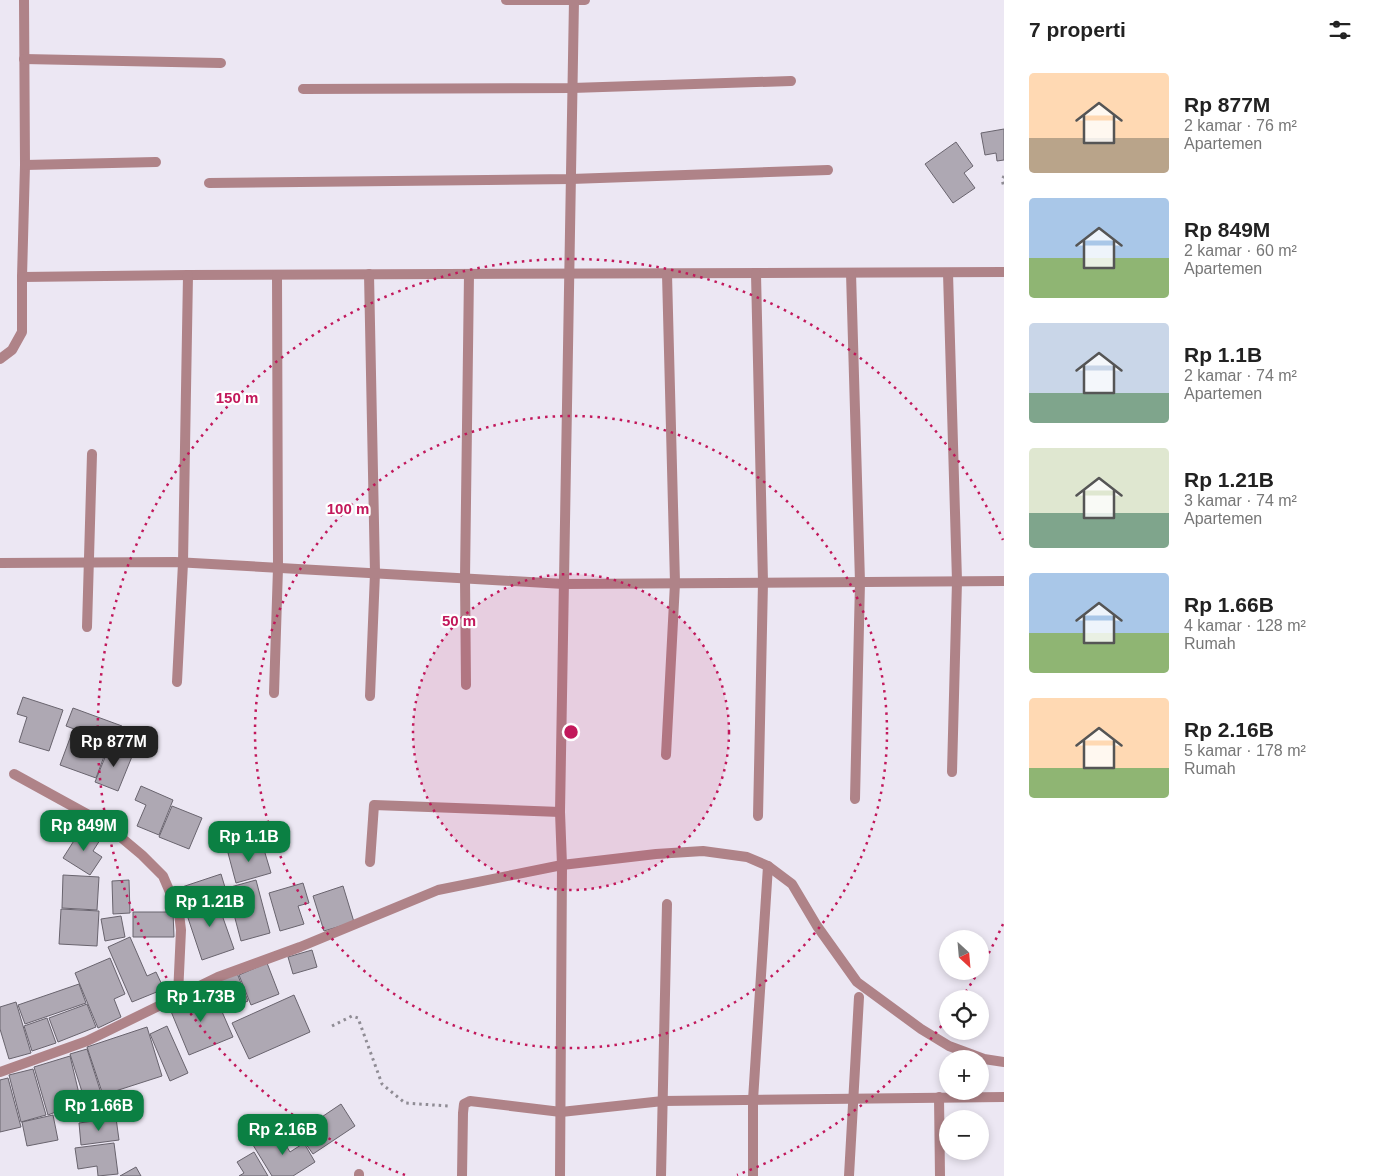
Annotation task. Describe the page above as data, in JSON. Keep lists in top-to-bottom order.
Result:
{
  "north": "bottom right",
  "page": {
    "heading": "7 properti",
    "list": [
      {
        "name": "Rp 877M",
        "note": "2 kamar · 76 m² · Apartemen"
      },
      {
        "name": "Rp 849M",
        "note": "2 kamar · 60 m² · Apartemen"
      },
      {
        "name": "Rp 1.1B",
        "note": "2 kamar · 74 m² · Apartemen"
      },
      {
        "name": "Rp 1.21B",
        "note": "3 kamar · 74 m² · Apartemen"
      },
      {
        "name": "Rp 1.66B",
        "note": "4 kamar · 128 m² · Rumah"
      },
      {
        "name": "Rp 2.16B",
        "note": "5 kamar · 178 m² · Rumah"
      }
    ],
    "price": [
      "Rp 877M",
      "Rp 849M",
      "Rp 1.1B",
      "Rp 1.21B",
      "Rp 1.73B",
      "Rp 1.66B",
      "Rp 2.16B"
    ],
    "map_buttons": ["+", "−"]
  },
  "rings": ["150 m", "100 m", "50 m"]
}
